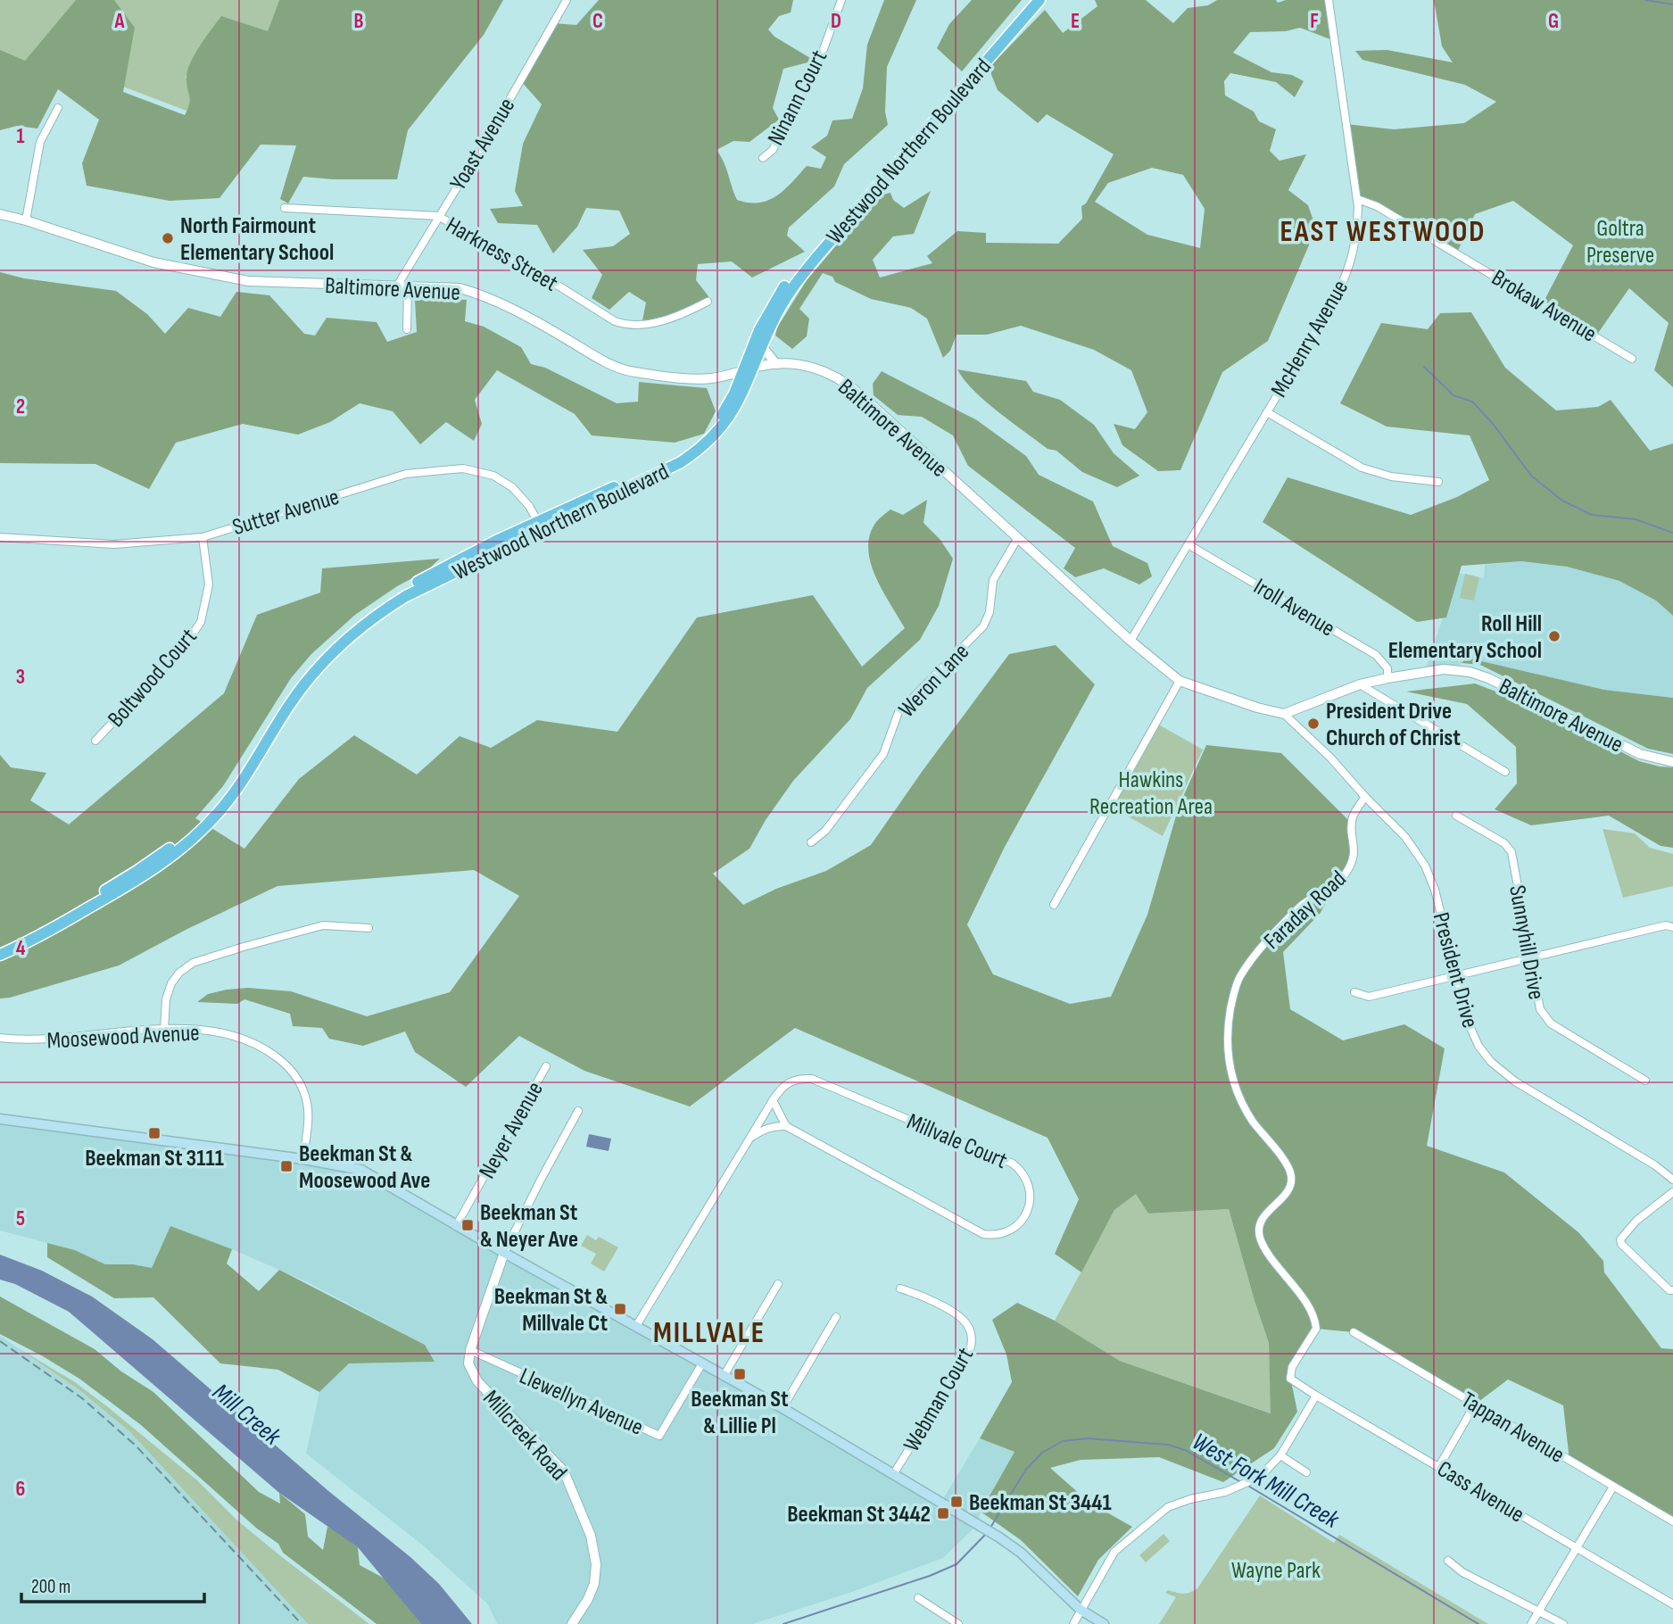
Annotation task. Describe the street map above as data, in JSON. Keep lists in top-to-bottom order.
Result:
{
  "streets": {
    "main road": ["Westwood Northern Boulevard"],
    "street": [
      "Ninann Court",
      "Yoast Avenue",
      "Harkness Street",
      "Baltimore Avenue",
      "Brokaw Avenue",
      "McHenry Avenue",
      "Sutter Avenue",
      "Iroll Avenue",
      "Boltwood Court",
      "Weron Lane",
      "Faraday Road",
      "Sunnyhill Drive",
      "President Drive",
      "Moosewood Avenue",
      "Neyer Avenue",
      "Millvale Court",
      "Webman Court",
      "Llewellyn Avenue",
      "Tappan Avenue",
      "Millcreek Road",
      "Cass Avenue"
    ]
  },
  "crossings": [
    ["Yoast Avenue", "Harkness Street"],
    ["Yoast Avenue", "Baltimore Avenue"],
    ["Westwood Northern Boulevard", "Baltimore Avenue"],
    ["Westwood Northern Boulevard", "Sutter Avenue"],
    ["Baltimore Avenue", "McHenry Avenue"],
    ["Baltimore Avenue", "Iroll Avenue"],
    ["Baltimore Avenue", "Weron Lane"],
    ["Baltimore Avenue", "President Drive"],
    ["Brokaw Avenue", "McHenry Avenue"],
    ["McHenry Avenue", "Iroll Avenue"],
    ["Sutter Avenue", "Boltwood Court"],
    ["Faraday Road", "President Drive"],
    ["Faraday Road", "Cass Avenue"],
    ["Llewellyn Avenue", "Millcreek Road"]
  ],
  "districts": ["EAST WESTWOOD", "MILLVALE"],
  "water": ["Mill Creek", "West Fork Mill Creek"],
  "parks": ["Goltra Preserve", "Hawkins Recreation Area", "Wayne Park"],
  "places": {
    "other": ["North Fairmount Elementary School", "Roll Hill Elementary School", "President Drive Church of Christ"],
    "transit": [
      "Beekman St 3111",
      "Beekman St & Moosewood Ave",
      "Beekman St & Neyer Ave",
      "Beekman St & Millvale Ct",
      "Beekman St & Lillie Pl",
      "Beekman St 3441",
      "Beekman St 3442"
    ]
  },
  "scale_bar": "200 m",
  "grid": {
    "columns": [
      "A",
      "B",
      "C",
      "D",
      "E",
      "F",
      "G"
    ],
    "rows": [
      "1",
      "2",
      "3",
      "4",
      "5",
      "6"
    ]
  }
}
